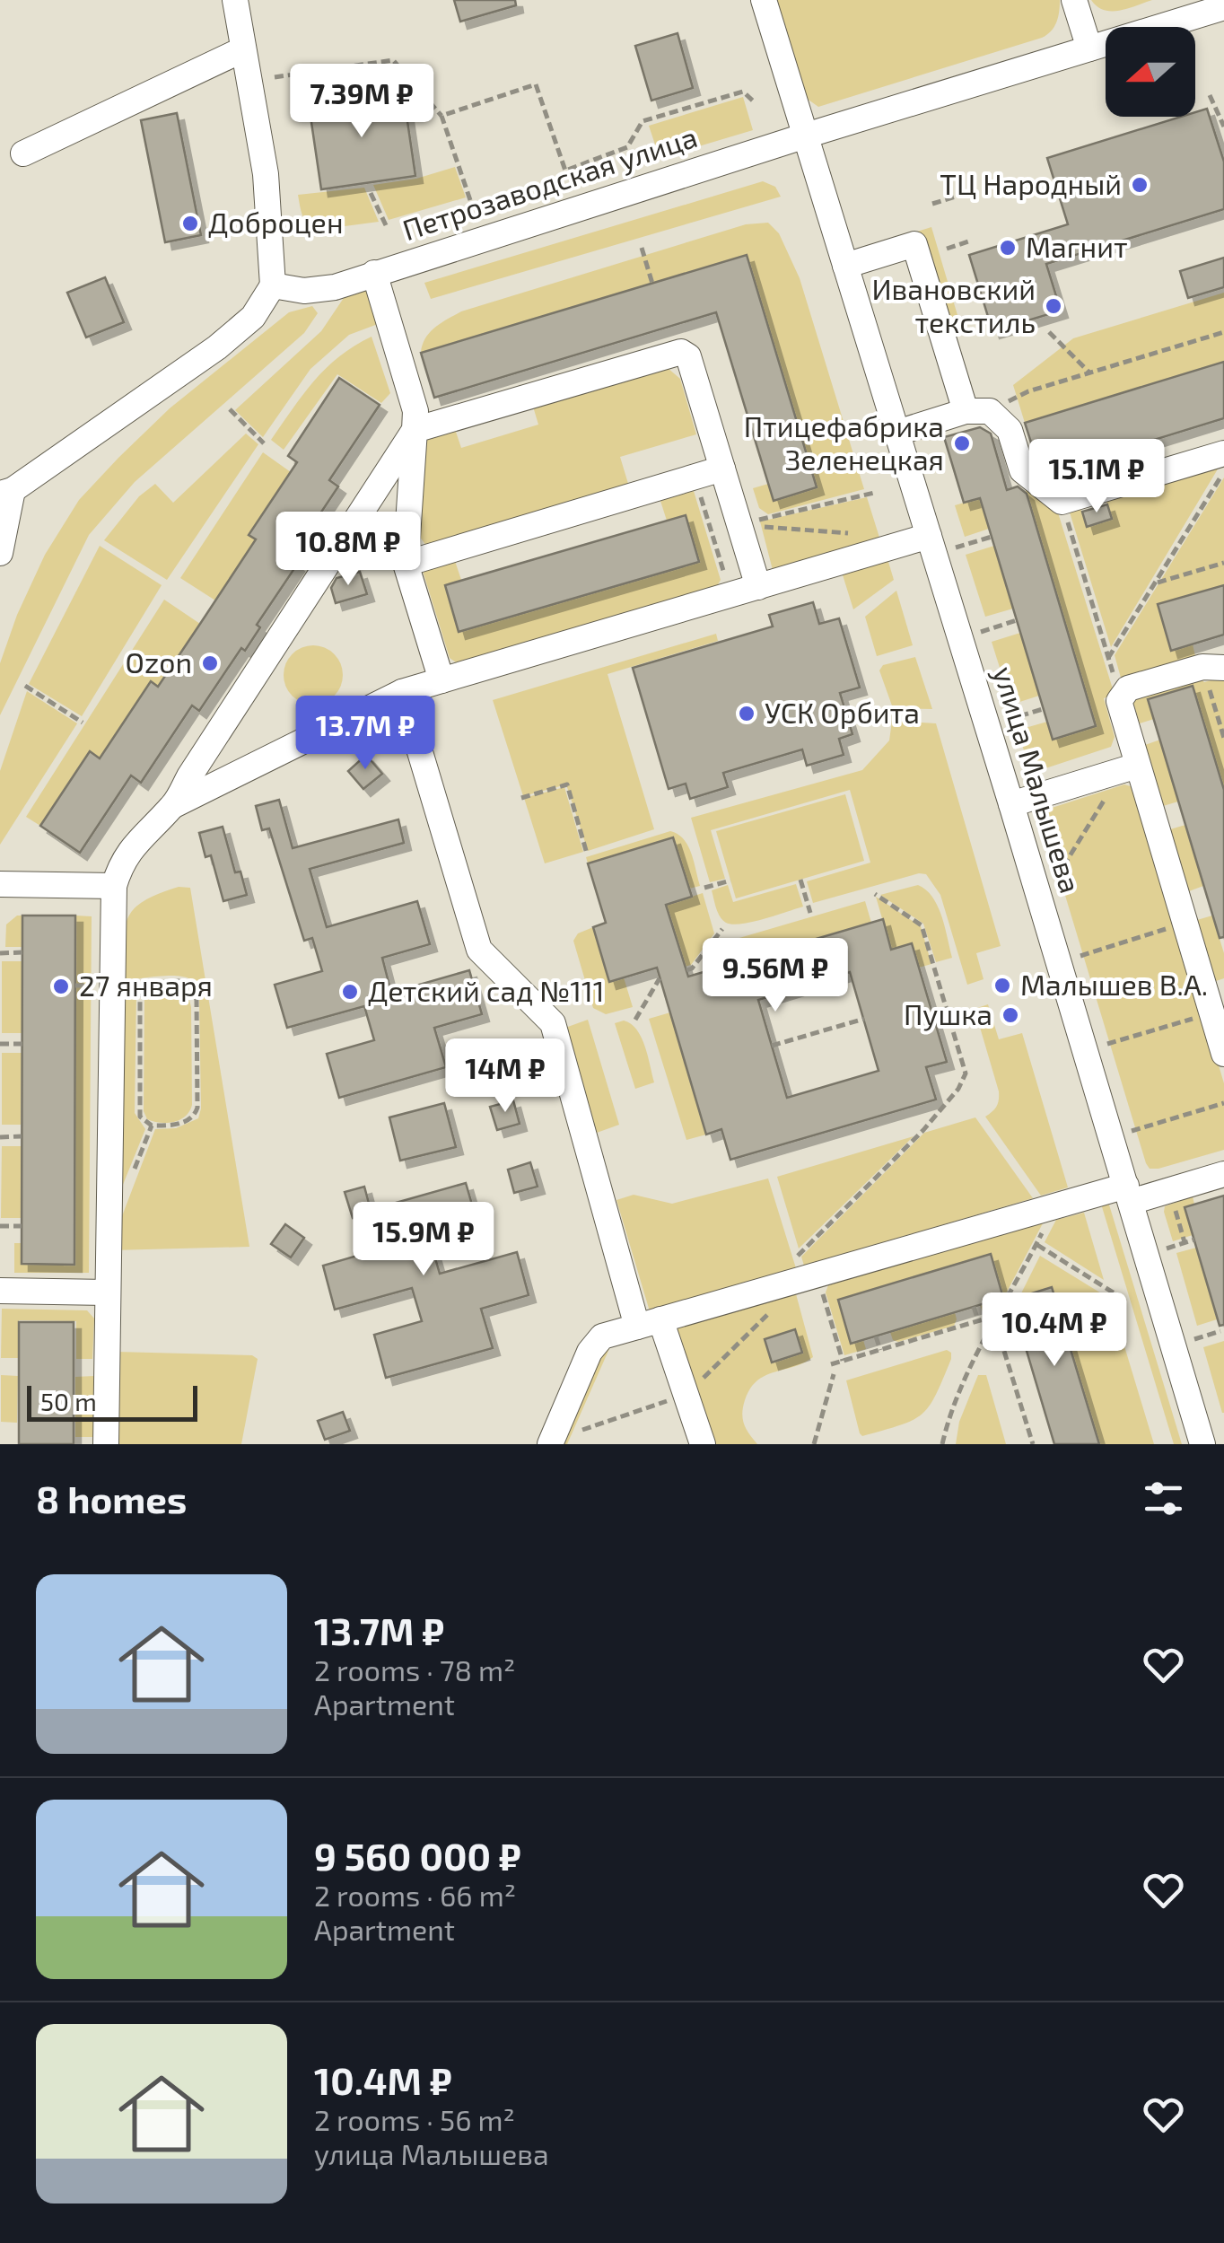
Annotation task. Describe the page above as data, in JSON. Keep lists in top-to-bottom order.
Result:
{
  "streets": {
    "street": ["Петрозаводская улица", "улица Малышева"]
  },
  "crossings": [
    ["Петрозаводская улица", "улица Малышева"]
  ],
  "places": [
    "ТЦ Народный",
    "Доброцен",
    "Магнит",
    "Ивановский текстиль",
    "Птицефабрика Зеленецкая",
    "Ozon",
    "УСК Орбита",
    "Малышев В.А.",
    "27 января",
    "Детский сад №111",
    "Пушка"
  ],
  "scale_bar": "50 m",
  "north": "left",
  "page": {
    "price": [
      "7.39M ₽",
      "15.1M ₽",
      "10.8M ₽",
      "13.7M ₽",
      "9.56M ₽",
      "14M ₽",
      "15.9M ₽",
      "10.4M ₽"
    ],
    "scale": "50 m",
    "heading": "8 homes",
    "list": [
      {
        "name": "13.7M ₽",
        "note": "2 rooms · 78 m² · Apartment"
      },
      {
        "name": "9 560 000 ₽",
        "note": "2 rooms · 66 m² · Apartment"
      },
      {
        "name": "10.4M ₽",
        "note": "2 rooms · 56 m² · улица Малышева"
      }
    ]
  }
}
